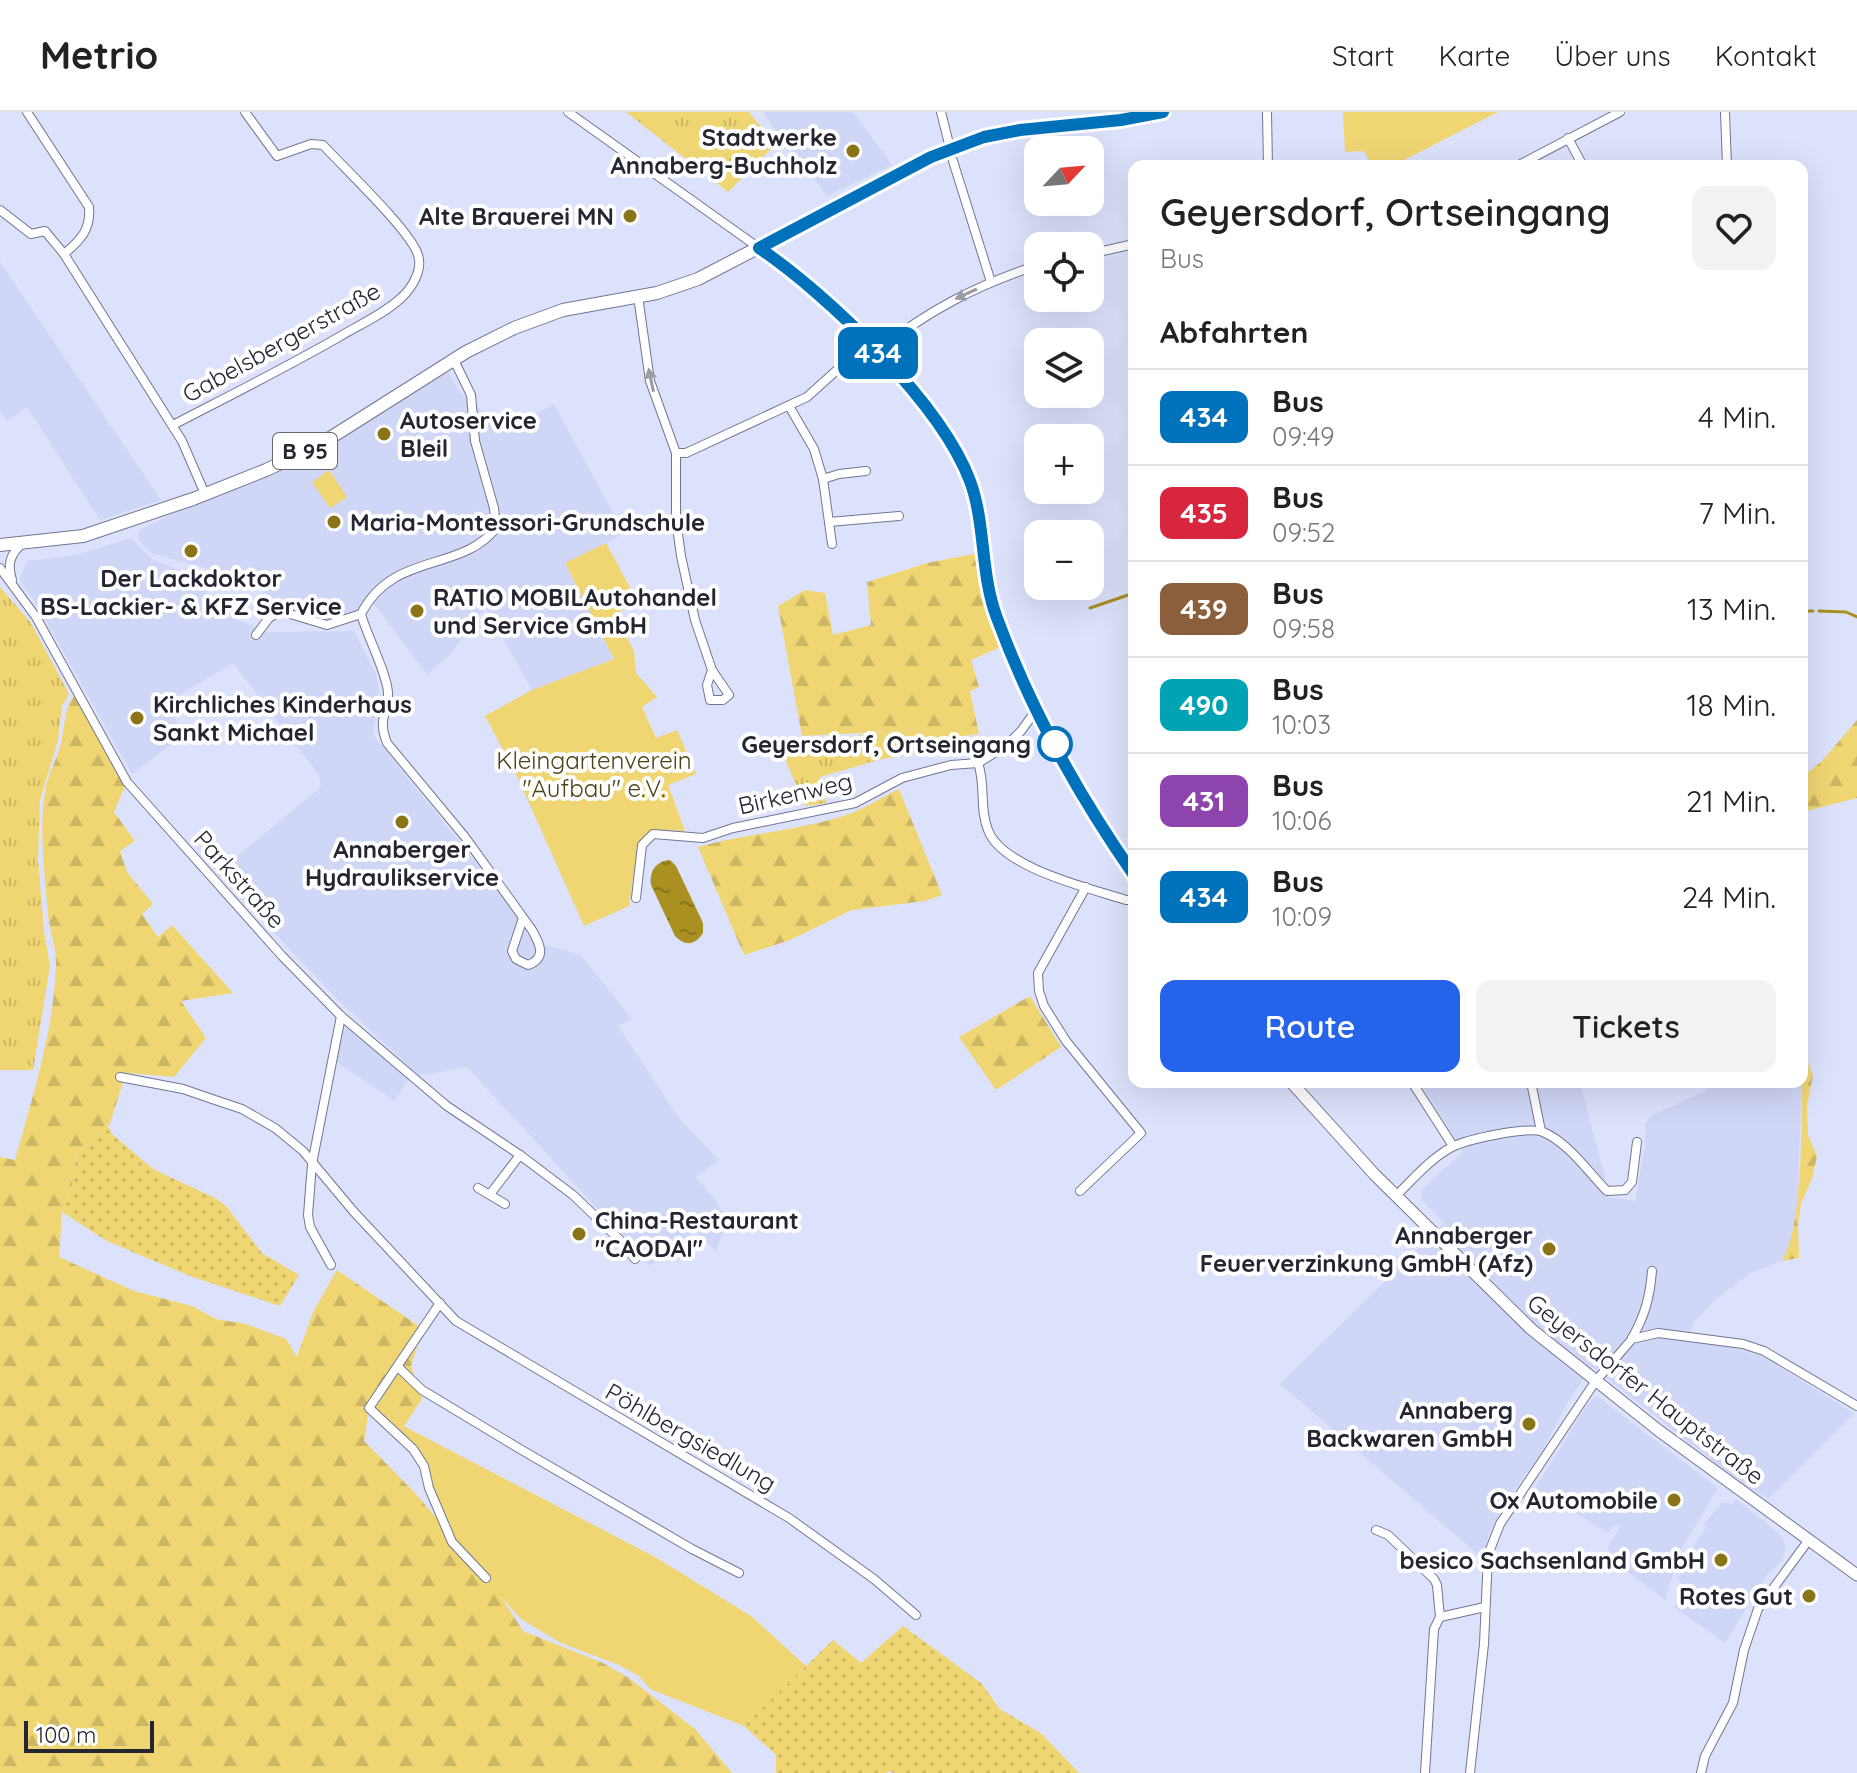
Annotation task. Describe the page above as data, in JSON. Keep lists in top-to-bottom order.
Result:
{
  "streets": {
    "main road": ["B 95", "Geyersdorfer Hauptstraße"],
    "street": [
      "Gabelsbergerstraße",
      "Birkenweg",
      "Parkstraße",
      "Pöhlbergsiedlung"
    ]
  },
  "parks": ["Kleingartenverein \"Aufbau\" e.V."],
  "places": [
    "Stadtwerke Annaberg-Buchholz",
    "Alte Brauerei MN",
    "Autoservice Bleil",
    "Maria-Montessori-Grundschule",
    "Der Lackdoktor BS-Lackier- & KFZ Service",
    "RATIO MOBILAutohandel und Service GmbH",
    "Kirchliches Kinderhaus Sankt Michael",
    "Geyersdorf, Ortseingang",
    "Annaberger Hydraulikservice",
    "China-Restaurant \"CAODAI\"",
    "Annaberger Feuerverzinkung GmbH (Afz)",
    "Annaberg Backwaren GmbH",
    "Ox Automobile",
    "besico Sachsenland GmbH",
    "Rotes Gut"
  ],
  "lines": ["bus line 434"],
  "scale_bar": "100 m",
  "north": "top right",
  "page": {
    "header": "Metrio",
    "nav": [
      "Start",
      "Karte",
      "Über uns",
      "Kontakt"
    ],
    "on_map": "434",
    "map_buttons": ["+", "−"],
    "heading": [
      ["Geyersdorf, Ortseingang", "Bus"],
      "Abfahrten"
    ],
    "list": [
      {
        "mark": "434",
        "name": "Bus",
        "note": "09:49",
        "value": "4 Min."
      },
      {
        "mark": "435",
        "name": "Bus",
        "note": "09:52",
        "value": "7 Min."
      },
      {
        "mark": "439",
        "name": "Bus",
        "note": "09:58",
        "value": "13 Min."
      },
      {
        "mark": "490",
        "name": "Bus",
        "note": "10:03",
        "value": "18 Min."
      },
      {
        "mark": "431",
        "name": "Bus",
        "note": "10:06",
        "value": "21 Min."
      },
      {
        "mark": "434",
        "name": "Bus",
        "note": "10:09",
        "value": "24 Min."
      }
    ],
    "buttons": ["Route", "Tickets"],
    "scale": "100 m"
  }
}
